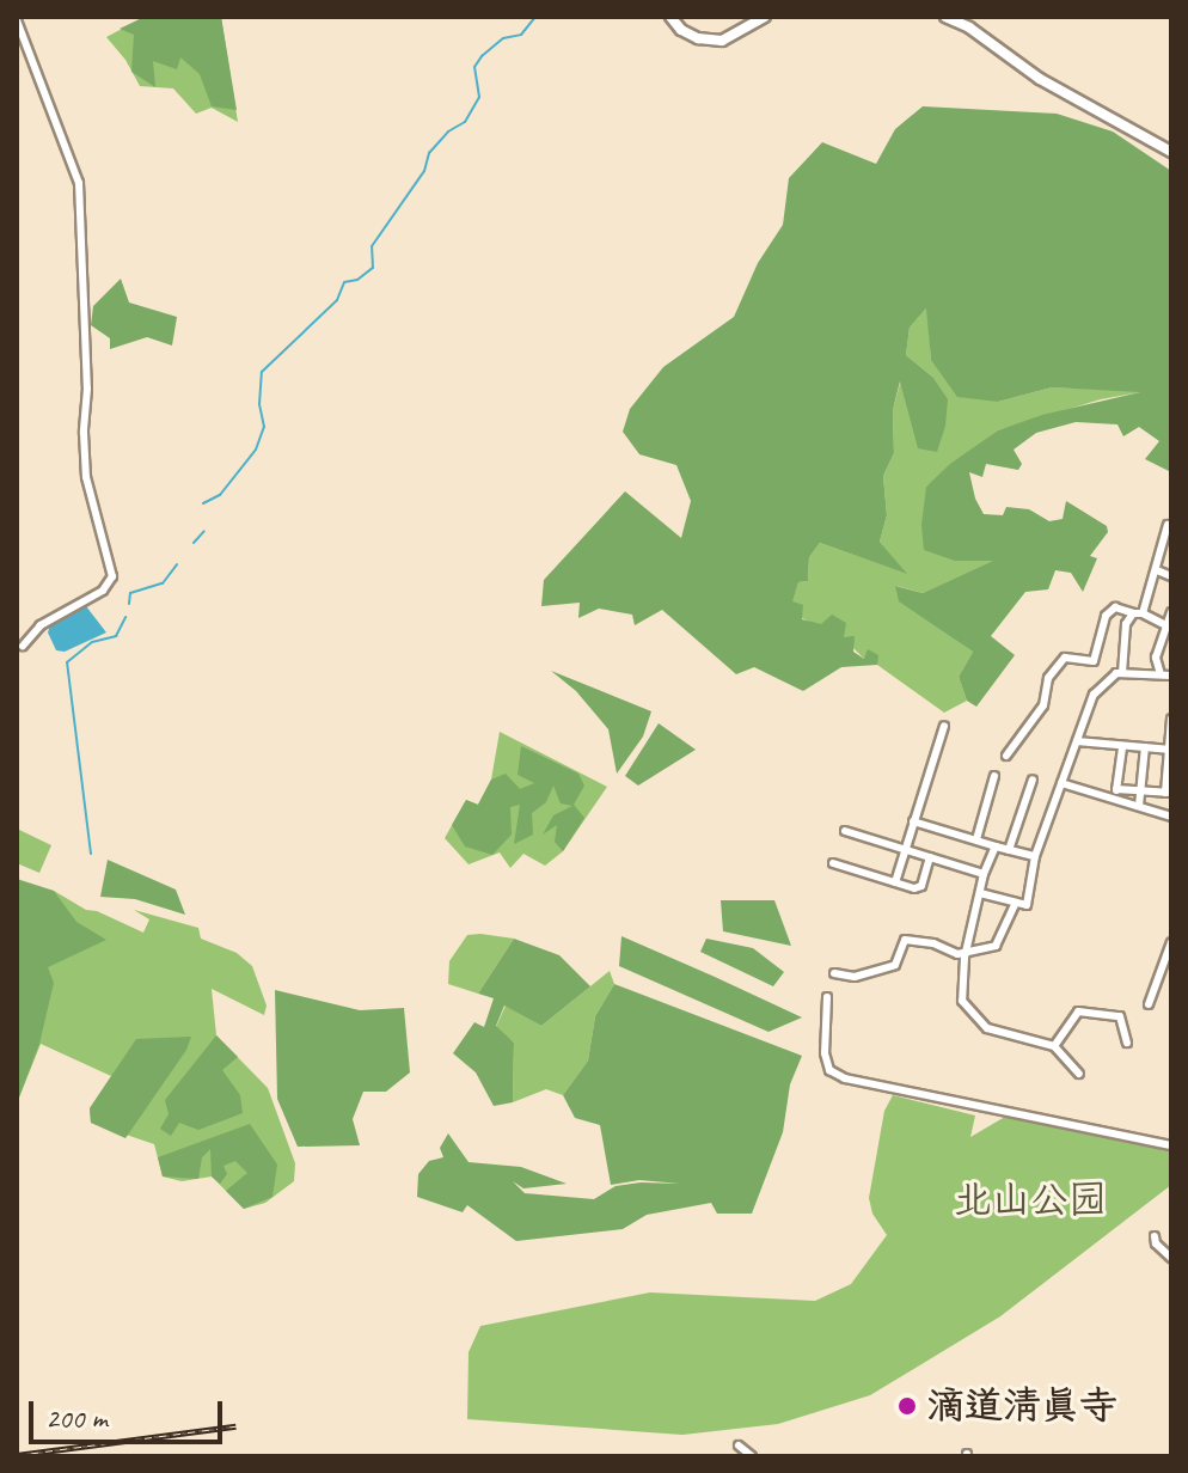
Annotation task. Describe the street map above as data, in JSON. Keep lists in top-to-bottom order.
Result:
{
  "parks": ["北山公园"],
  "places": ["滴道清真寺"],
  "scale_bar": "200 m"
}
